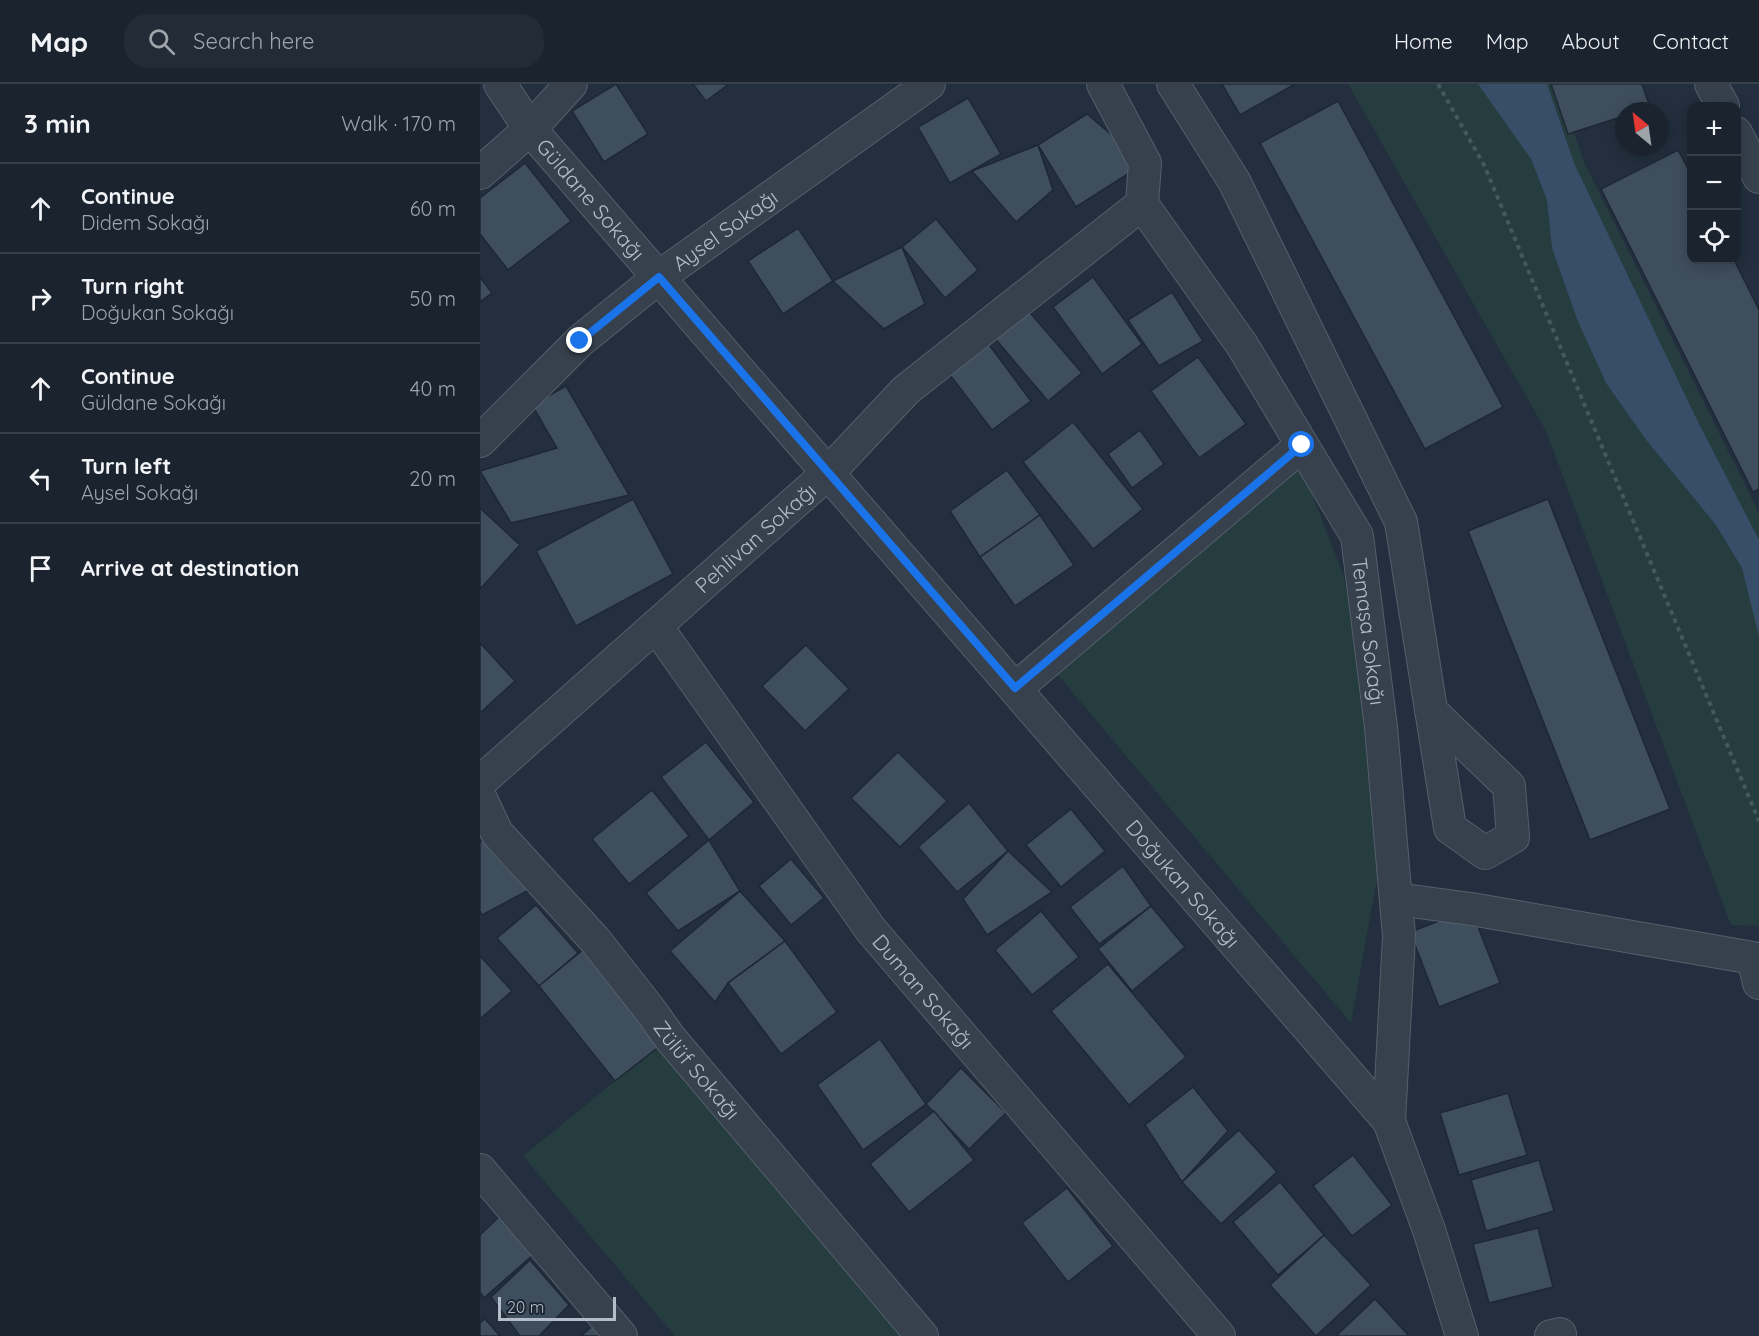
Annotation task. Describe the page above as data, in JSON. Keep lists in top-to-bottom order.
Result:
{
  "streets": {
    "street": [
      "Güldane Sokağı",
      "Aysel Sokağı",
      "Pehlivan Sokağı",
      "Temaşa Sokağı",
      "Doğukan Sokağı",
      "Duman Sokağı",
      "Zülüf Sokağı"
    ]
  },
  "crossings": [
    ["Güldane Sokağı", "Aysel Sokağı"],
    ["Güldane Sokağı", "Pehlivan Sokağı"],
    ["Güldane Sokağı", "Doğukan Sokağı"],
    ["Pehlivan Sokağı", "Temaşa Sokağı"],
    ["Pehlivan Sokağı", "Doğukan Sokağı"],
    ["Pehlivan Sokağı", "Duman Sokağı"],
    ["Temaşa Sokağı", "Doğukan Sokağı"]
  ],
  "scale_bar": "20 m",
  "north": "top left",
  "page": {
    "header": "Map",
    "search": "Search here",
    "nav": [
      "Home",
      "Map",
      "About",
      "Contact"
    ],
    "heading": ["3 min", "Walk · 170 m"],
    "map_buttons": ["+", "−"],
    "list": [
      ["Continue", "Didem Sokağı", "60 m"],
      ["Turn right", "Doğukan Sokağı", "50 m"],
      ["Continue", "Güldane Sokağı", "40 m"],
      ["Turn left", "Aysel Sokağı", "20 m"],
      "Arrive at destination"
    ],
    "scale": "20 m"
  }
}
